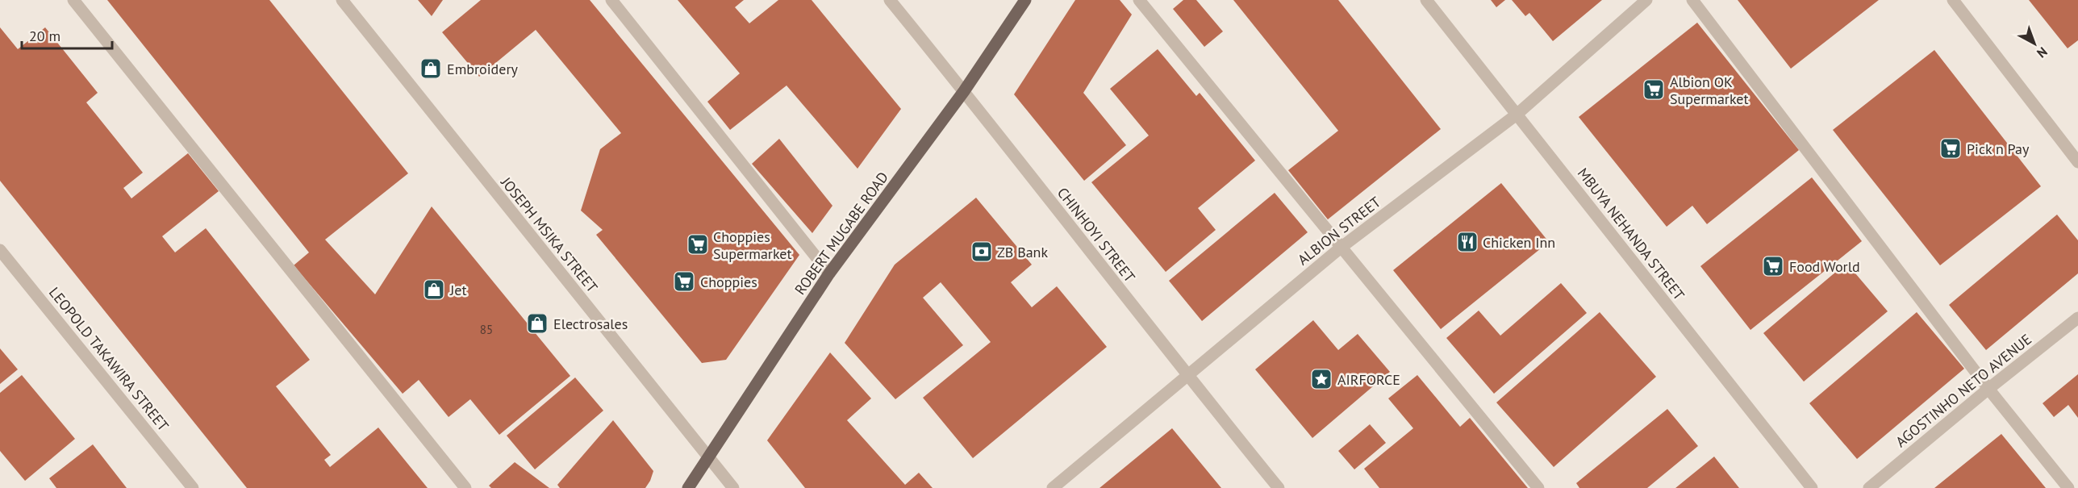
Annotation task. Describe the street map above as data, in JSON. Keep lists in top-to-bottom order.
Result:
{
  "streets": {
    "main road": ["ROBERT MUGABE ROAD"],
    "street": [
      "ALBION STREET",
      "MBUYA NEHANDA STREET",
      "JOSEPH MSIKA STREET",
      "CHINHOYI STREET",
      "LEOPOLD TAKAWIRA STREET",
      "AGOSTINHO NETO AVENUE"
    ]
  },
  "crossings": [
    ["ALBION STREET", "MBUYA NEHANDA STREET"],
    ["ALBION STREET", "CHINHOYI STREET"],
    ["ROBERT MUGABE ROAD", "JOSEPH MSIKA STREET"],
    ["ROBERT MUGABE ROAD", "CHINHOYI STREET"]
  ],
  "places": {
    "shop": ["Embroidery", "Jet", "Electrosales"],
    "supermarket": [
      "Albion OK Supermarket",
      "Pick n Pay",
      "Choppies Supermarket",
      "Food World",
      "Choppies"
    ],
    "restaurant": ["Chicken Inn"],
    "bank": ["ZB Bank"],
    "place": ["AIRFORCE"]
  },
  "house_numbers": ["85"],
  "scale_bar": "20 m",
  "north": "bottom right"
}
